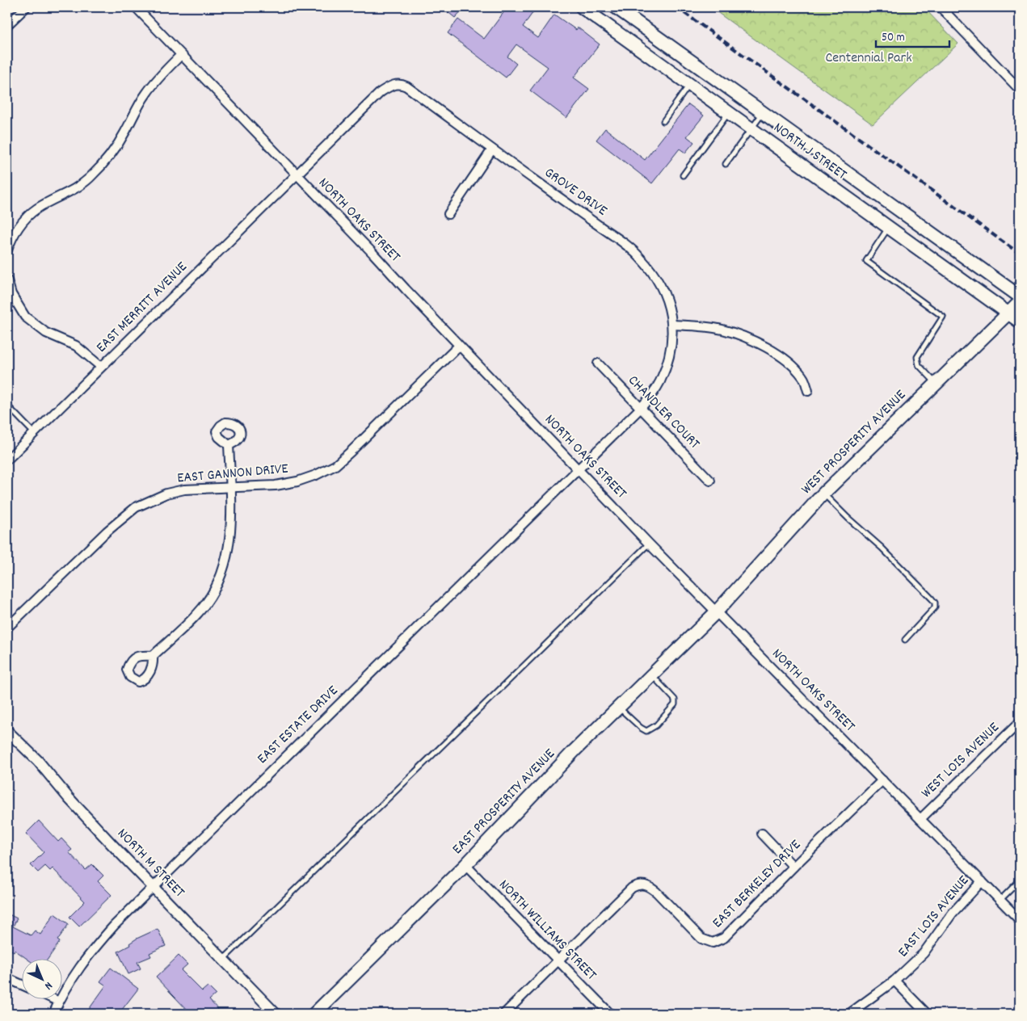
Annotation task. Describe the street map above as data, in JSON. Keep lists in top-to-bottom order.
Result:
{
  "streets": {
    "main road": ["NORTH J STREET", "WEST PROSPERITY AVENUE", "EAST PROSPERITY AVENUE"],
    "street": [
      "GROVE DRIVE",
      "NORTH OAKS STREET",
      "EAST MERRITT AVENUE",
      "CHANDLER COURT",
      "EAST GANNON DRIVE",
      "EAST ESTATE DRIVE",
      "WEST LOIS AVENUE",
      "NORTH M STREET",
      "EAST BERKELEY DRIVE",
      "EAST LOIS AVENUE",
      "NORTH WILLIAMS STREET"
    ]
  },
  "crossings": [
    ["NORTH J STREET", "WEST PROSPERITY AVENUE"],
    ["GROVE DRIVE", "NORTH OAKS STREET"],
    ["GROVE DRIVE", "EAST MERRITT AVENUE"],
    ["GROVE DRIVE", "CHANDLER COURT"],
    ["GROVE DRIVE", "EAST ESTATE DRIVE"],
    ["NORTH OAKS STREET", "EAST MERRITT AVENUE"],
    ["NORTH OAKS STREET", "WEST PROSPERITY AVENUE"],
    ["NORTH OAKS STREET", "EAST GANNON DRIVE"],
    ["NORTH OAKS STREET", "EAST ESTATE DRIVE"],
    ["NORTH OAKS STREET", "WEST LOIS AVENUE"],
    ["NORTH OAKS STREET", "EAST PROSPERITY AVENUE"],
    ["NORTH OAKS STREET", "EAST BERKELEY DRIVE"],
    ["NORTH OAKS STREET", "EAST LOIS AVENUE"],
    ["WEST PROSPERITY AVENUE", "EAST PROSPERITY AVENUE"],
    ["EAST ESTATE DRIVE", "NORTH M STREET"],
    ["EAST PROSPERITY AVENUE", "NORTH WILLIAMS STREET"],
    ["EAST BERKELEY DRIVE", "NORTH WILLIAMS STREET"]
  ],
  "parks": ["Centennial Park"],
  "scale_bar": "50 m",
  "north": "bottom right"
}
